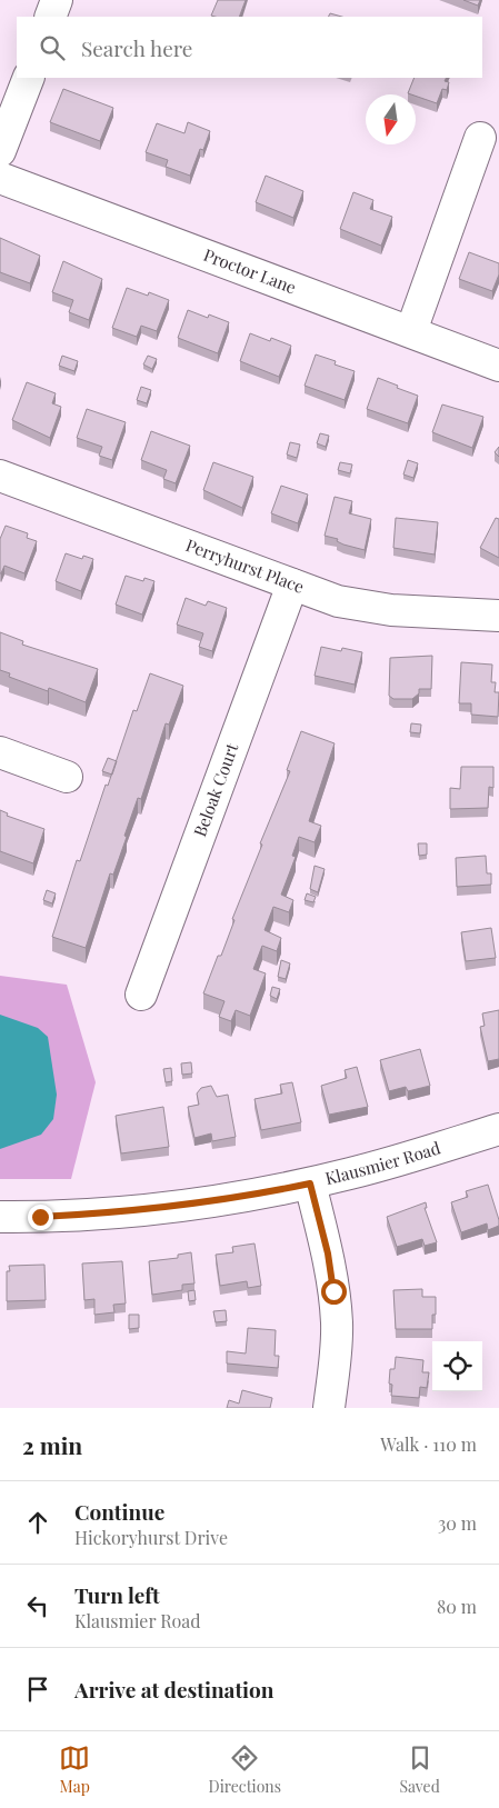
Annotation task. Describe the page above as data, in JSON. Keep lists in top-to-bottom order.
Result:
{
  "streets": {
    "street": [
      "Proctor Lane",
      "Perryhurst Place",
      "Beloak Court",
      "Klausmier Road"
    ]
  },
  "crossings": [
    ["Perryhurst Place", "Beloak Court"]
  ],
  "north": "bottom",
  "page": {
    "search": "Search here",
    "heading": ["2 min", "Walk · 110 m"],
    "list": [
      ["Continue", "Hickoryhurst Drive", "30 m"],
      ["Turn left", "Klausmier Road", "80 m"],
      "Arrive at destination"
    ],
    "nav": ["Map", "Directions", "Saved"]
  }
}
